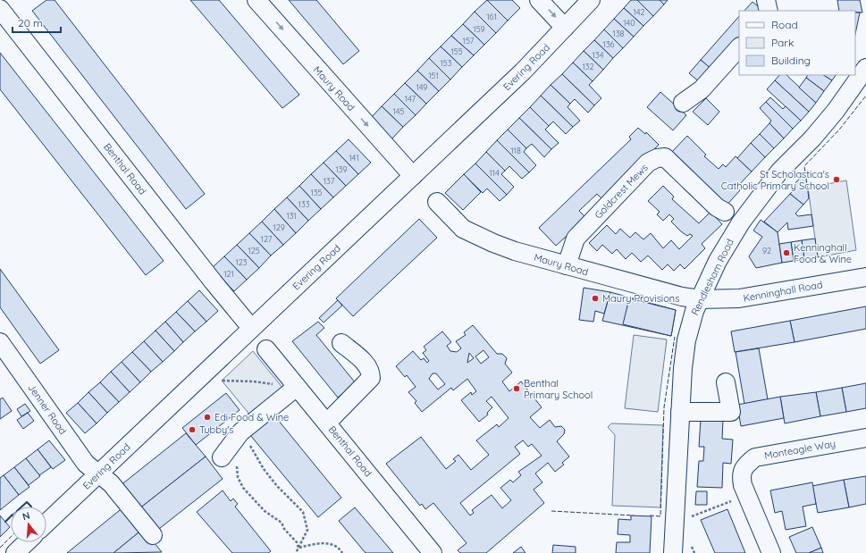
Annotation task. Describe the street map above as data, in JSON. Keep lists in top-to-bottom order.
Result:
{
  "streets": {
    "street": [
      "Evering Road",
      "Maury Road",
      "Benthal Road",
      "Goldcrest Mews",
      "Rendlesham Road",
      "Kenninghall Road",
      "Jenner Road",
      "Monteagle Way"
    ]
  },
  "crossings": [
    ["Evering Road", "Maury Road"],
    ["Evering Road", "Benthal Road"],
    ["Evering Road", "Jenner Road"],
    ["Maury Road", "Goldcrest Mews"],
    ["Maury Road", "Rendlesham Road"],
    ["Maury Road", "Kenninghall Road"],
    ["Rendlesham Road", "Kenninghall Road"]
  ],
  "one_way": ["Maury Road"],
  "places": [
    "St Scholastica's Catholic Primary School",
    "Kenninghall Food & Wine",
    "Maury Provisions",
    "Benthal Primary School",
    "Edi Food & Wine",
    "Tubby's"
  ],
  "house_numbers": [
    "142",
    "161",
    "140",
    "159",
    "138",
    "157",
    "136",
    "155",
    "134",
    "153",
    "132",
    "151",
    "149",
    "147",
    "145",
    "118",
    "141",
    "139",
    "114",
    "137",
    "135",
    "133",
    "131",
    "129",
    "127",
    "125",
    "92",
    "123",
    "121"
  ],
  "legend": ["Road", "Park", "Building"],
  "scale_bar": "20 m",
  "north": "top"
}
